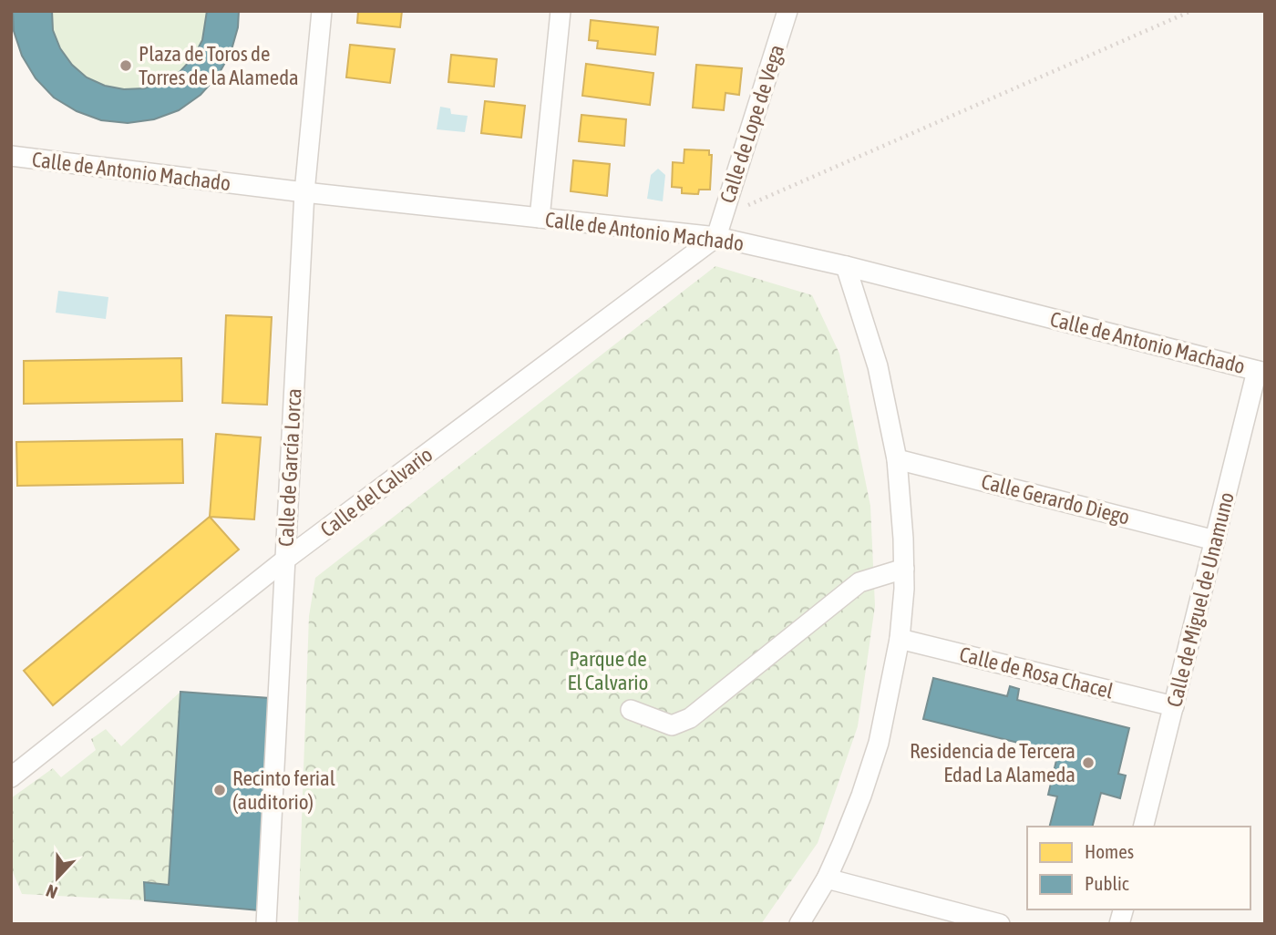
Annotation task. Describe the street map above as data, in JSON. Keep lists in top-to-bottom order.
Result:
{
  "streets": {
    "street": [
      "Calle de Lope de Vega",
      "Calle de Antonio Machado",
      "Calle de García Lorca",
      "Calle del Calvario",
      "Calle Gerardo Diego",
      "Calle de Miguel de Unamuno",
      "Calle de Rosa Chacel"
    ]
  },
  "crossings": [
    ["Calle de Lope de Vega", "Calle de Antonio Machado"],
    ["Calle de Lope de Vega", "Calle del Calvario"],
    ["Calle de Antonio Machado", "Calle de García Lorca"],
    ["Calle de Antonio Machado", "Calle del Calvario"],
    ["Calle de Antonio Machado", "Calle de Miguel de Unamuno"],
    ["Calle de García Lorca", "Calle del Calvario"],
    ["Calle Gerardo Diego", "Calle de Miguel de Unamuno"],
    ["Calle de Miguel de Unamuno", "Calle de Rosa Chacel"]
  ],
  "parks": ["Parque de El Calvario"],
  "places": ["Plaza de Toros de Torres de la Alameda", "Residencia de Tercera Edad La Alameda", "Recinto ferial (auditorio)"],
  "legend": ["Homes", "Public"],
  "north": "bottom"
}
